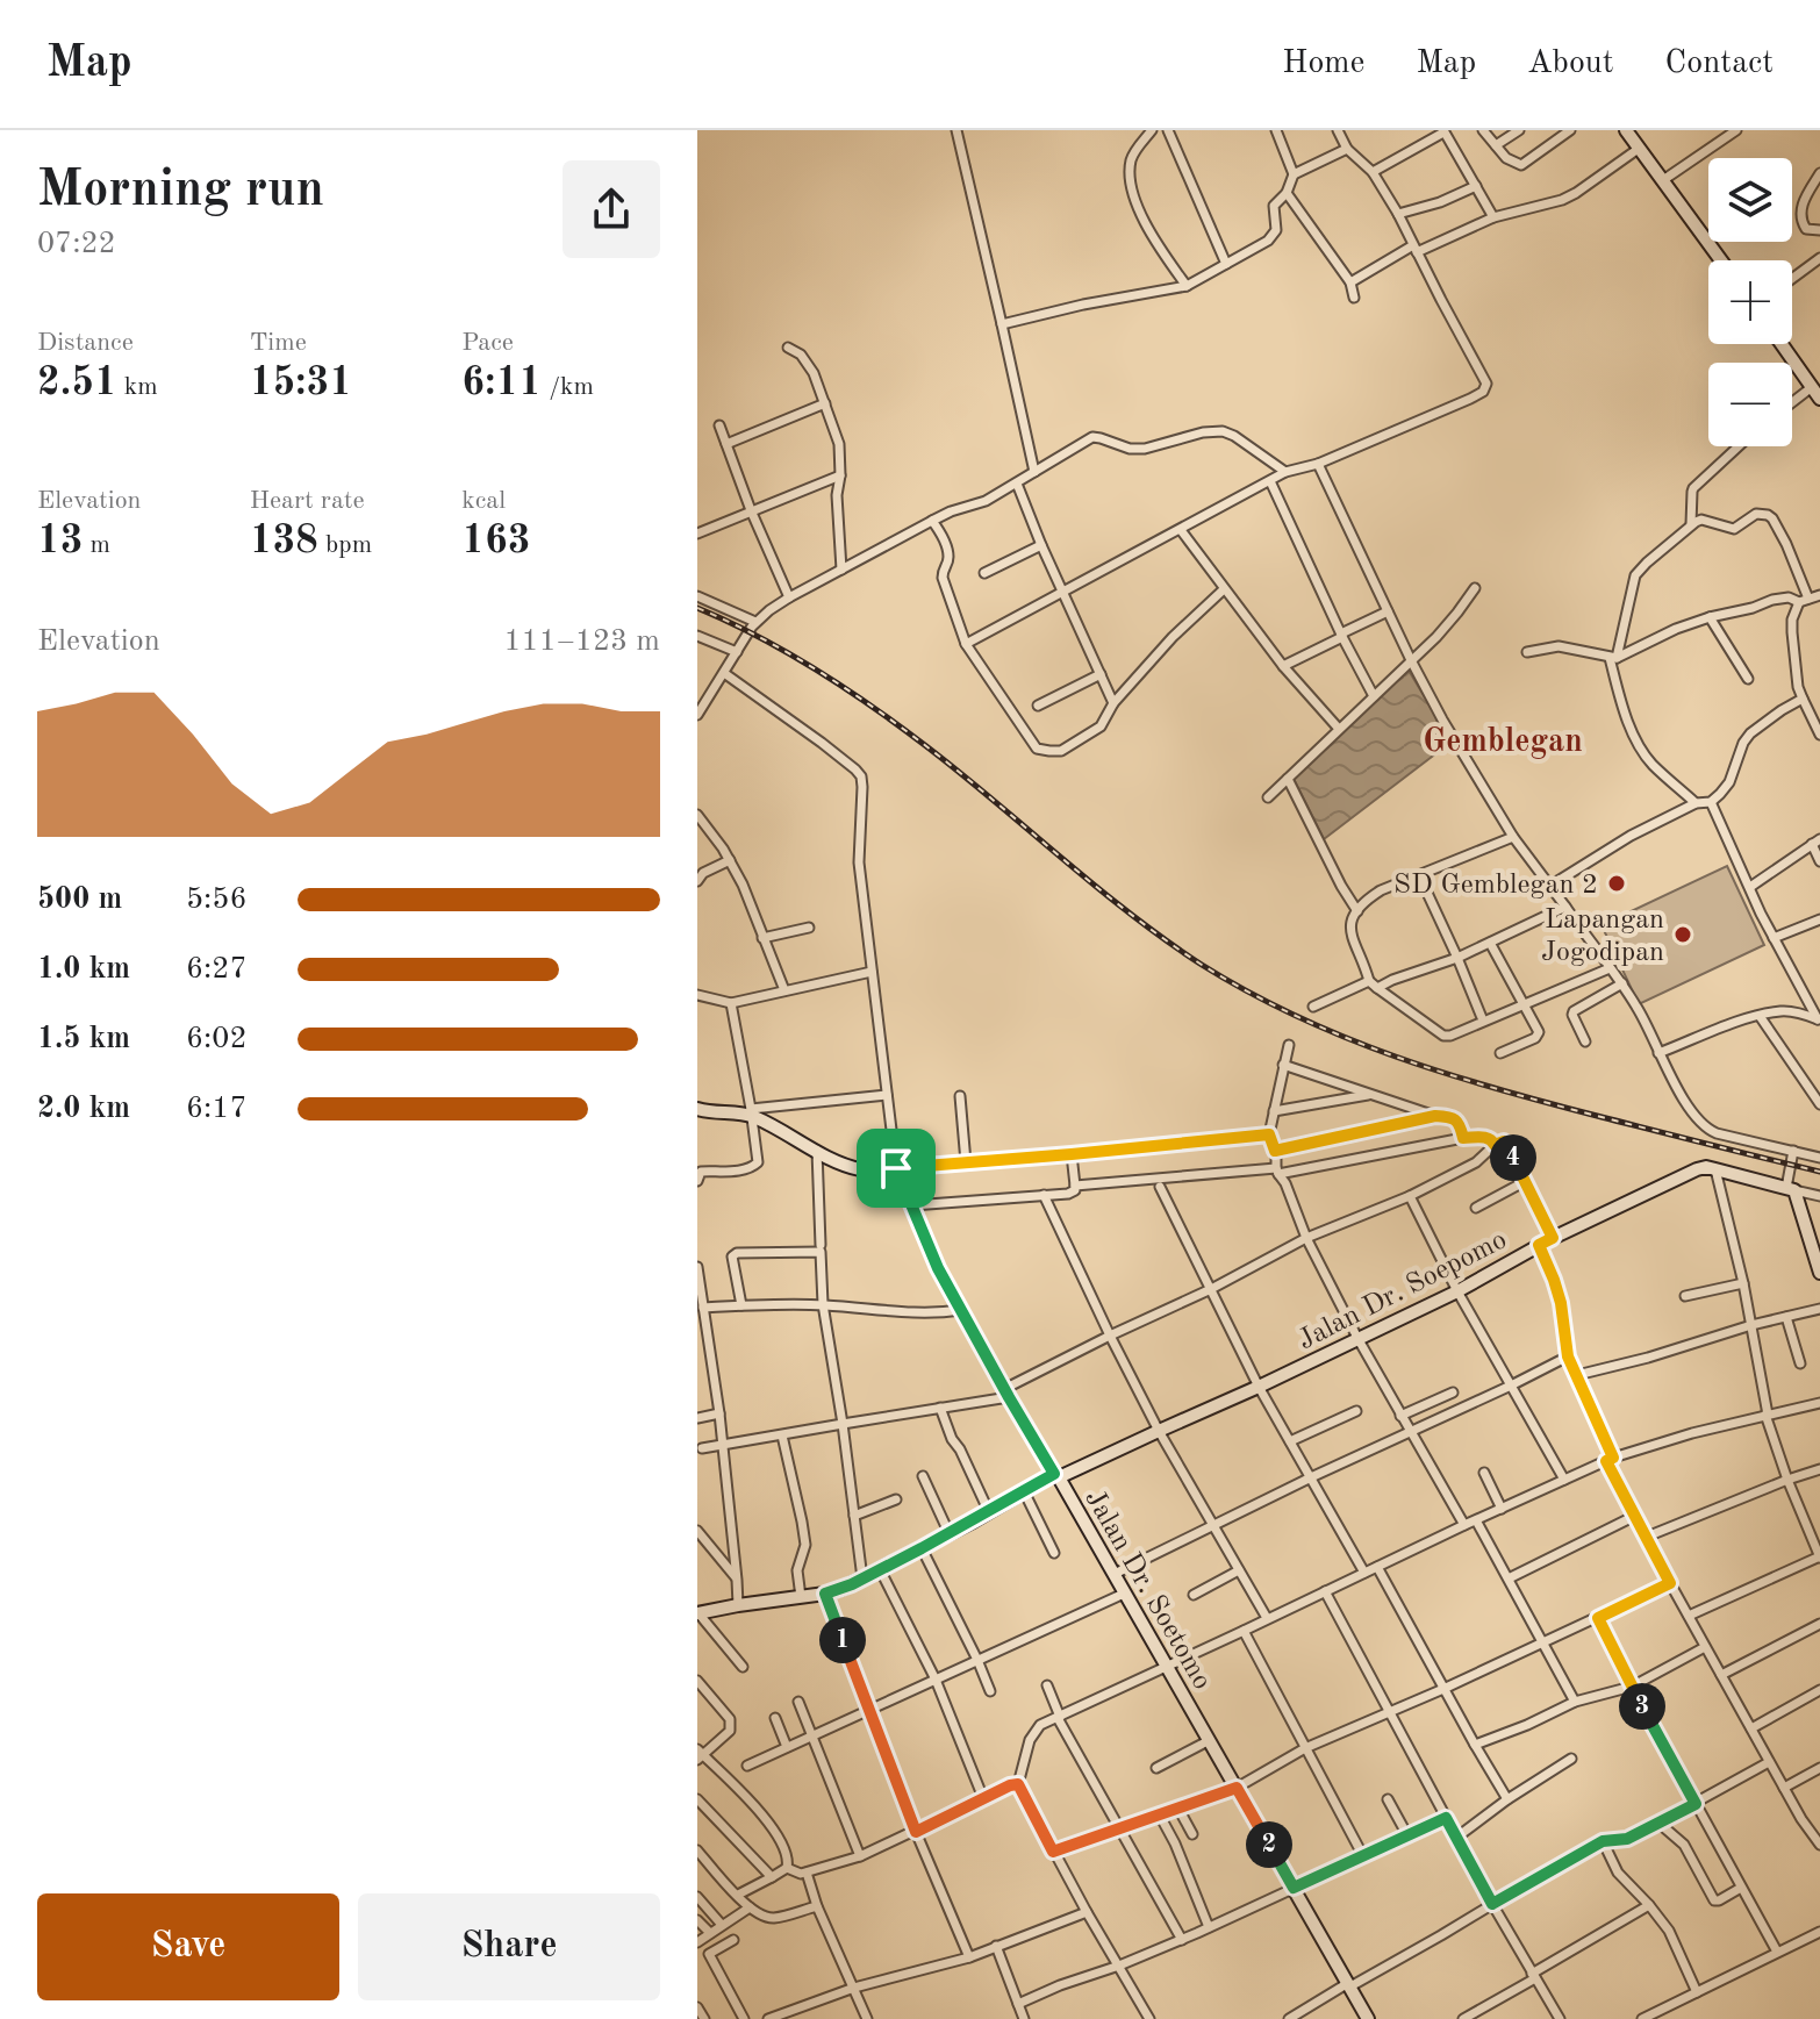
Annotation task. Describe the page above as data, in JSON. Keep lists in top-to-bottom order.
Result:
{
  "streets": {
    "street": ["Jalan Dr. Soepomo", "Jalan Dr. Soetomo"]
  },
  "crossings": [
    ["Jalan Dr. Soepomo", "Jalan Dr. Soetomo"]
  ],
  "districts": ["Gemblegan"],
  "places": ["SD Gemblegan 2", "Lapangan Jogodipan"],
  "page": {
    "header": "Map",
    "nav": [
      "Home",
      "Map",
      "About",
      "Contact"
    ],
    "heading": ["Morning run", "07:22"],
    "map_buttons": ["+", "−"],
    "stats": [
      ["Distance", "2.51 km"],
      ["Time", "15:31"],
      ["Pace", "6:11 /km"],
      ["Elevation", "13 m"],
      ["Heart rate", "138 bpm"],
      ["kcal", "163"]
    ],
    "chart": ["Elevation", "111–123 m"],
    "list": [
      {
        "name": "500 m",
        "note": "5:56"
      },
      {
        "name": "1.0 km",
        "note": "6:27"
      },
      {
        "name": "1.5 km",
        "note": "6:02"
      },
      {
        "name": "2.0 km",
        "note": "6:17"
      }
    ],
    "pins": [
      "4",
      "1",
      "3",
      "2"
    ],
    "buttons": ["Save", "Share"]
  }
}
